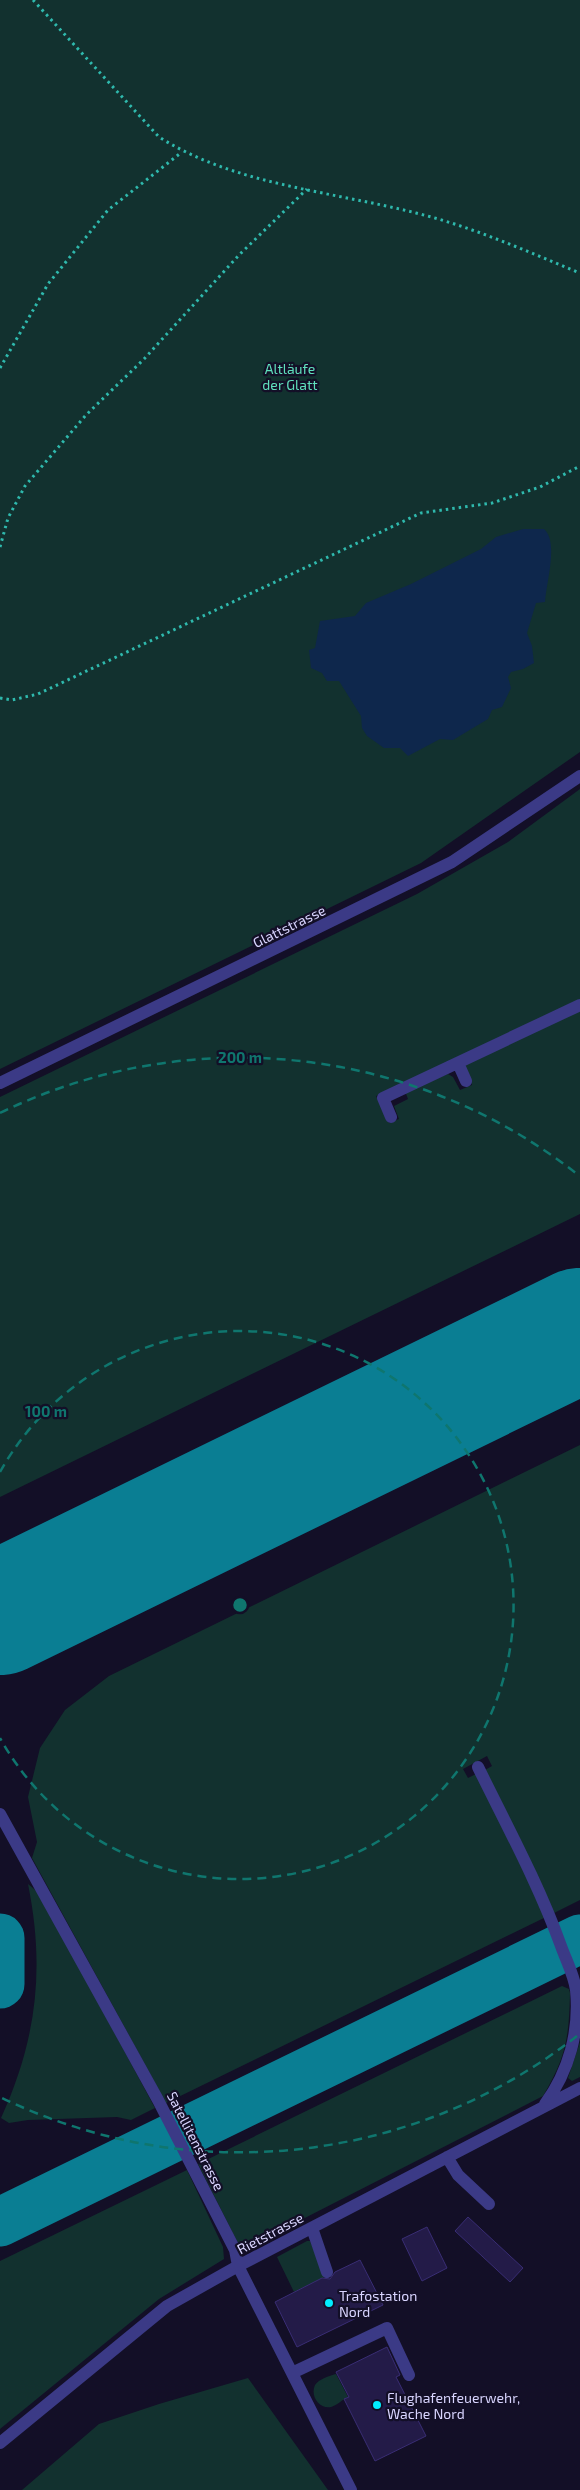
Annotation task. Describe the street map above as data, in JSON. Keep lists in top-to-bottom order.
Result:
{
  "streets": {
    "lane": ["Glattstrasse", "Satellitenstrasse", "Rietstrasse"]
  },
  "crossings": [
    ["Satellitenstrasse", "Rietstrasse"]
  ],
  "parks": ["Altläufe der Glatt"],
  "places": ["Trafostation Nord", "Flughafenfeuerwehr, Wache Nord"],
  "rings": ["200 m", "100 m"]
}
